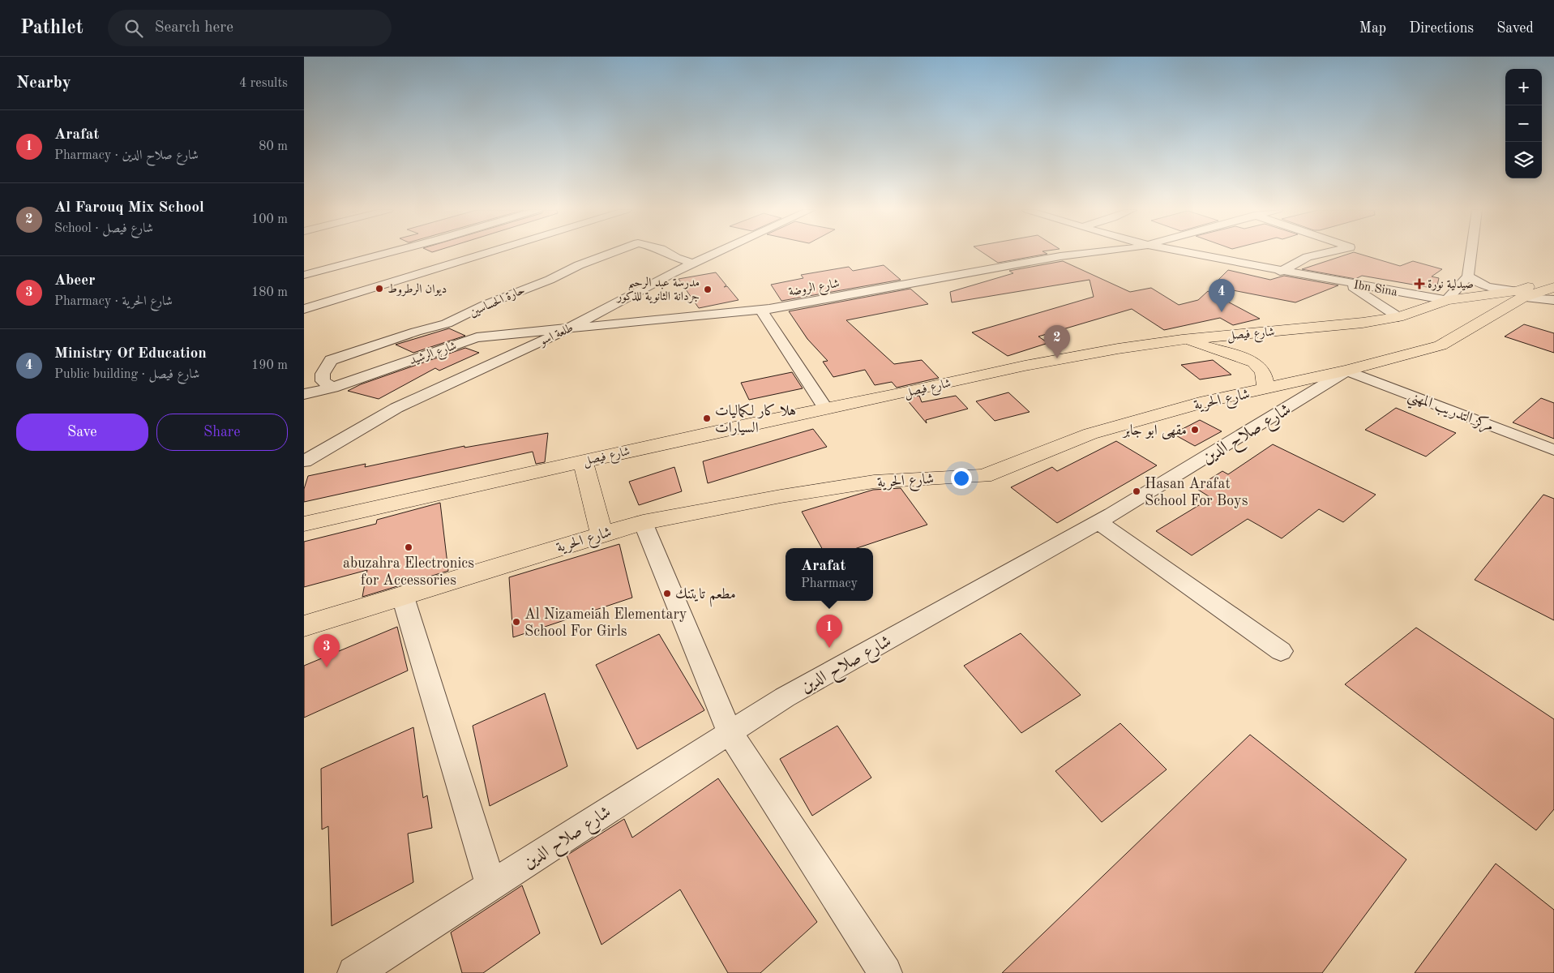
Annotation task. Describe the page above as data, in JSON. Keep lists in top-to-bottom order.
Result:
{
  "streets": {
    "main road": ["شارع فيصل", "شارع الحرية"],
    "street": [
      "شارع الروضة",
      "Ibn Sina",
      "حارة الحساسين",
      "طلعة اسو",
      "شارع الرشيد",
      "مركز التدريب المهني",
      "شارع صلاح الدين"
    ]
  },
  "crossings": [
    ["شارع الروضة", "طلعة اسو"],
    ["شارع الروضة", "شارع الرشيد"],
    ["Ibn Sina", "شارع فيصل"],
    ["حارة الحساسين", "طلعة اسو"],
    ["حارة الحساسين", "شارع الرشيد"],
    ["شارع فيصل", "شارع الحرية"],
    ["طلعة اسو", "شارع الرشيد"],
    ["شارع الحرية", "مركز التدريب المهني"],
    ["شارع الحرية", "شارع صلاح الدين"],
    ["مركز التدريب المهني", "شارع صلاح الدين"]
  ],
  "places": {
    "health": ["صيدلية نورة"],
    "other": [
      "ديوان الرطروط",
      "مدرسة عبد الرحيم جردانة الثانوية للذكور",
      "هلا كار لكماليات السيارات",
      "مقهى ابو جابر",
      "Hasan Arafat School For Boys",
      "abuzahra Electronics for Accessories",
      "مطعم تايتنك",
      "Al Nizameiah Elementary School For Girls"
    ]
  },
  "page": {
    "header": "Pathlet",
    "search": "Search here",
    "nav": ["Map", "Directions", "Saved"],
    "heading": ["Nearby", "4 results"],
    "map_buttons": ["+", "−"],
    "list": [
      {
        "mark": "1",
        "name": "Arafat",
        "note": "Pharmacy · شارع صلاح الدين",
        "value": "80 m"
      },
      {
        "mark": "2",
        "name": "Al Farouq Mix School",
        "note": "School · شارع فيصل",
        "value": "100 m"
      },
      {
        "mark": "3",
        "name": "Abeer",
        "note": "Pharmacy · شارع الحرية",
        "value": "180 m"
      },
      {
        "mark": "4",
        "name": "Ministry Of Education",
        "note": "Public building · شارع فيصل",
        "value": "190 m"
      }
    ],
    "pins": [
      "4",
      "2",
      "1",
      "3"
    ],
    "buttons": ["Save", "Share"],
    "popup": ["Arafat", "Pharmacy"]
  }
}
